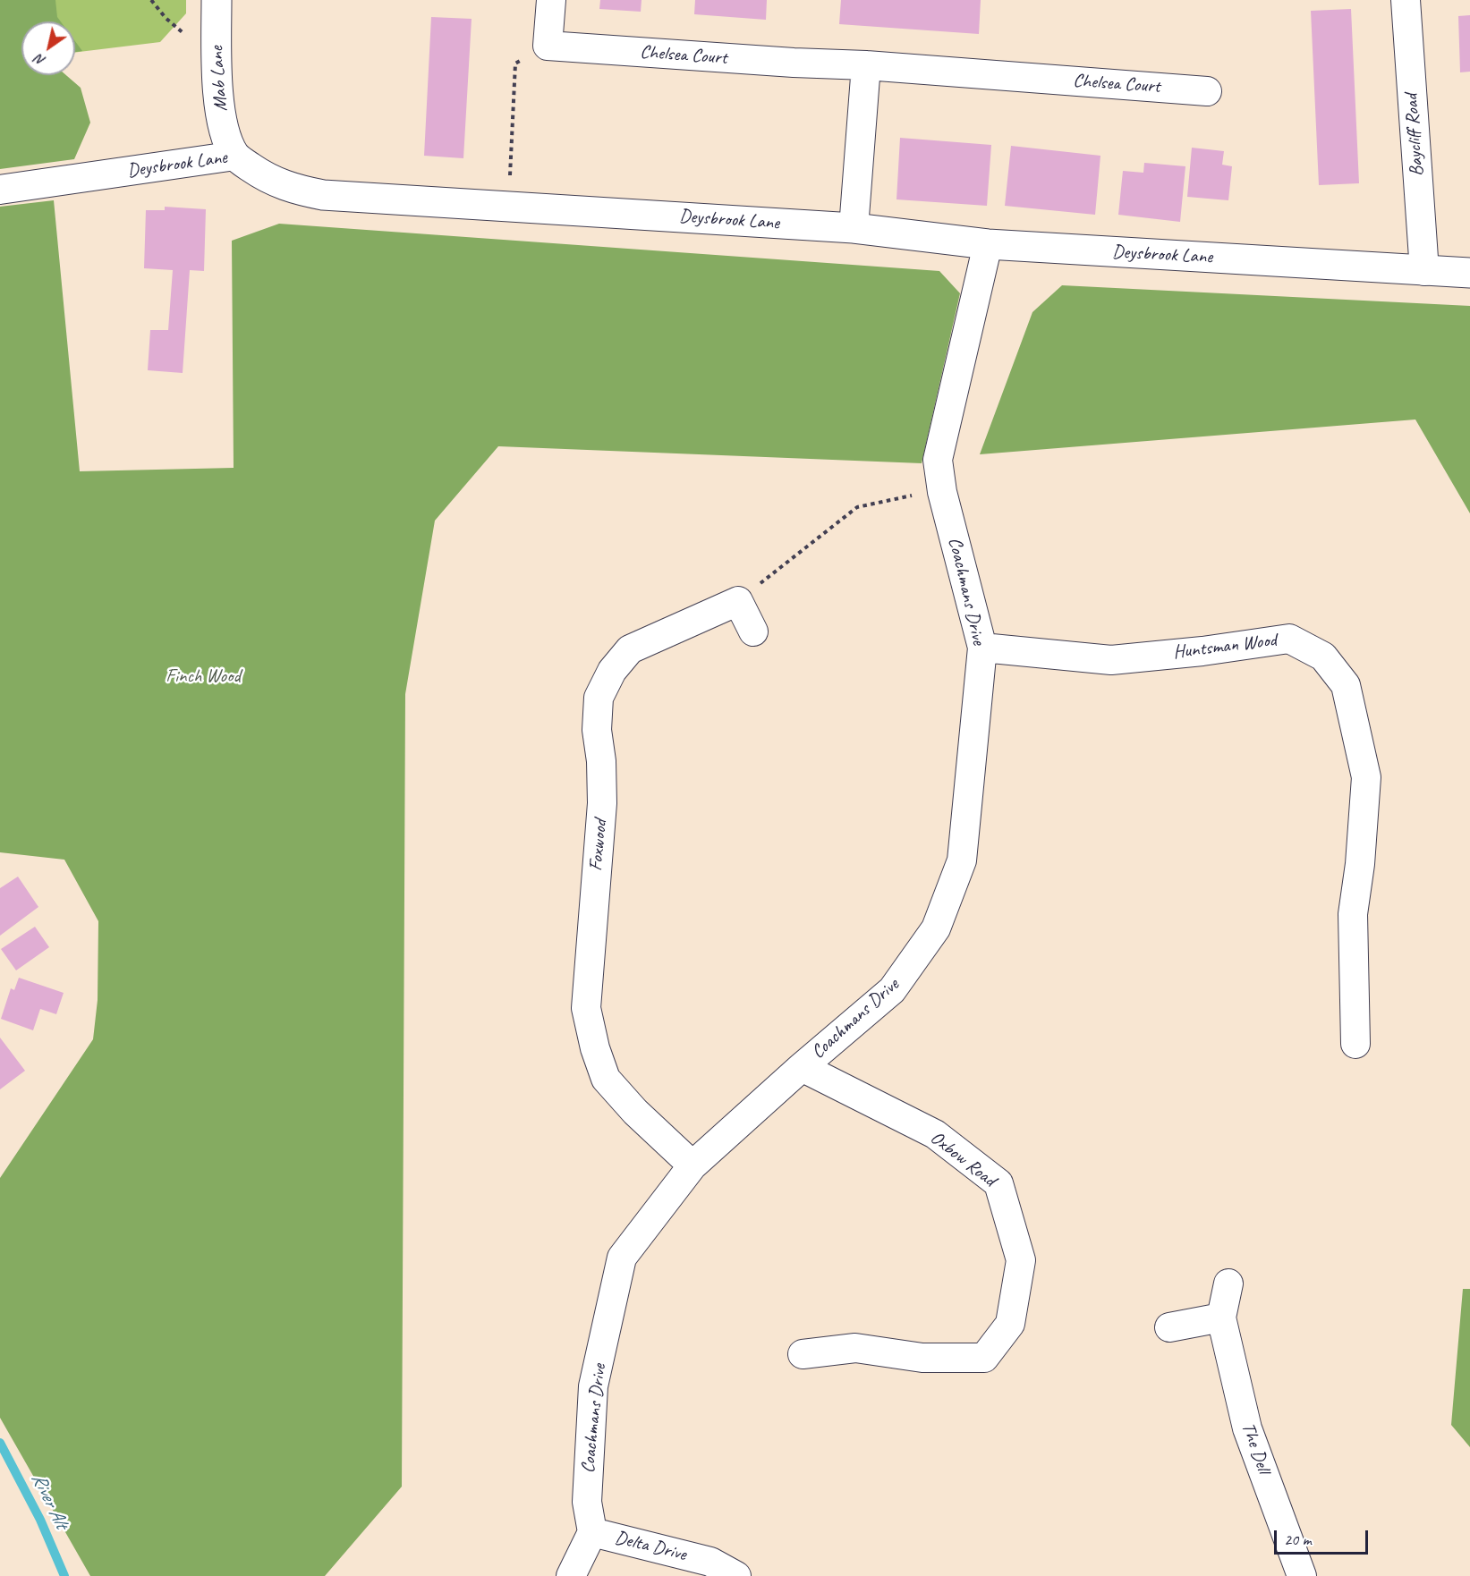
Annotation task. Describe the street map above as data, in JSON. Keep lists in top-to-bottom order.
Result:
{
  "streets": {
    "street": [
      "Chelsea Court",
      "Mab Lane",
      "Baycliff Road",
      "Deysbrook Lane",
      "Coachmans Drive",
      "Huntsman Wood",
      "Foxwood",
      "Oxbow Road",
      "The Dell",
      "Delta Drive"
    ]
  },
  "crossings": [
    ["Mab Lane", "Deysbrook Lane"],
    ["Baycliff Road", "Deysbrook Lane"],
    ["Deysbrook Lane", "Coachmans Drive"],
    ["Coachmans Drive", "Huntsman Wood"],
    ["Coachmans Drive", "Foxwood"],
    ["Coachmans Drive", "Oxbow Road"],
    ["Coachmans Drive", "Delta Drive"]
  ],
  "water": ["River Alt"],
  "parks": ["Finch Wood"],
  "scale_bar": "20 m",
  "north": "bottom left"
}
